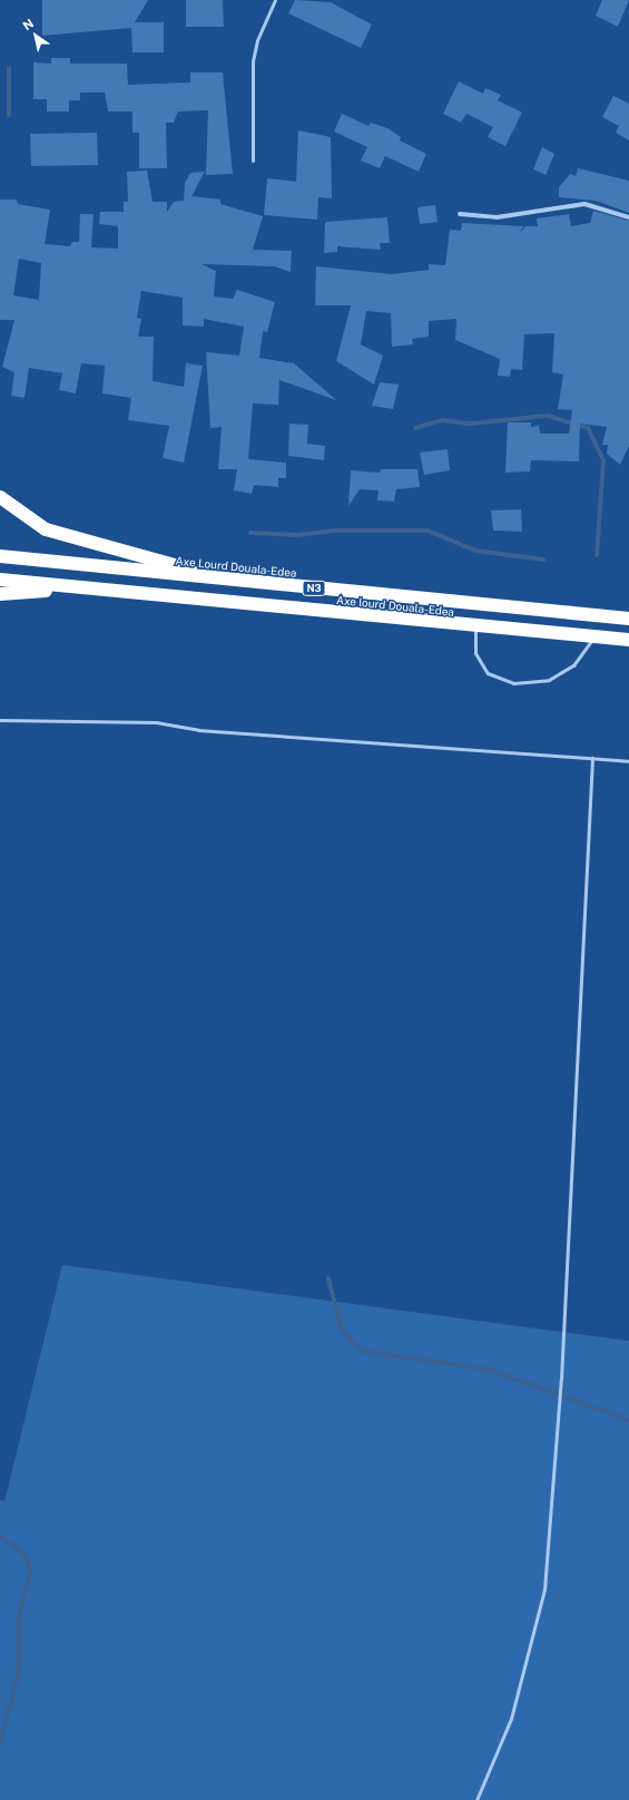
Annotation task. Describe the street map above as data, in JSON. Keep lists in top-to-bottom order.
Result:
{
  "streets": {
    "highway": ["Axe Lourd Douala-Edea", "N3", "Axe lourd Douala-Edea"]
  },
  "north": "top left"
}
